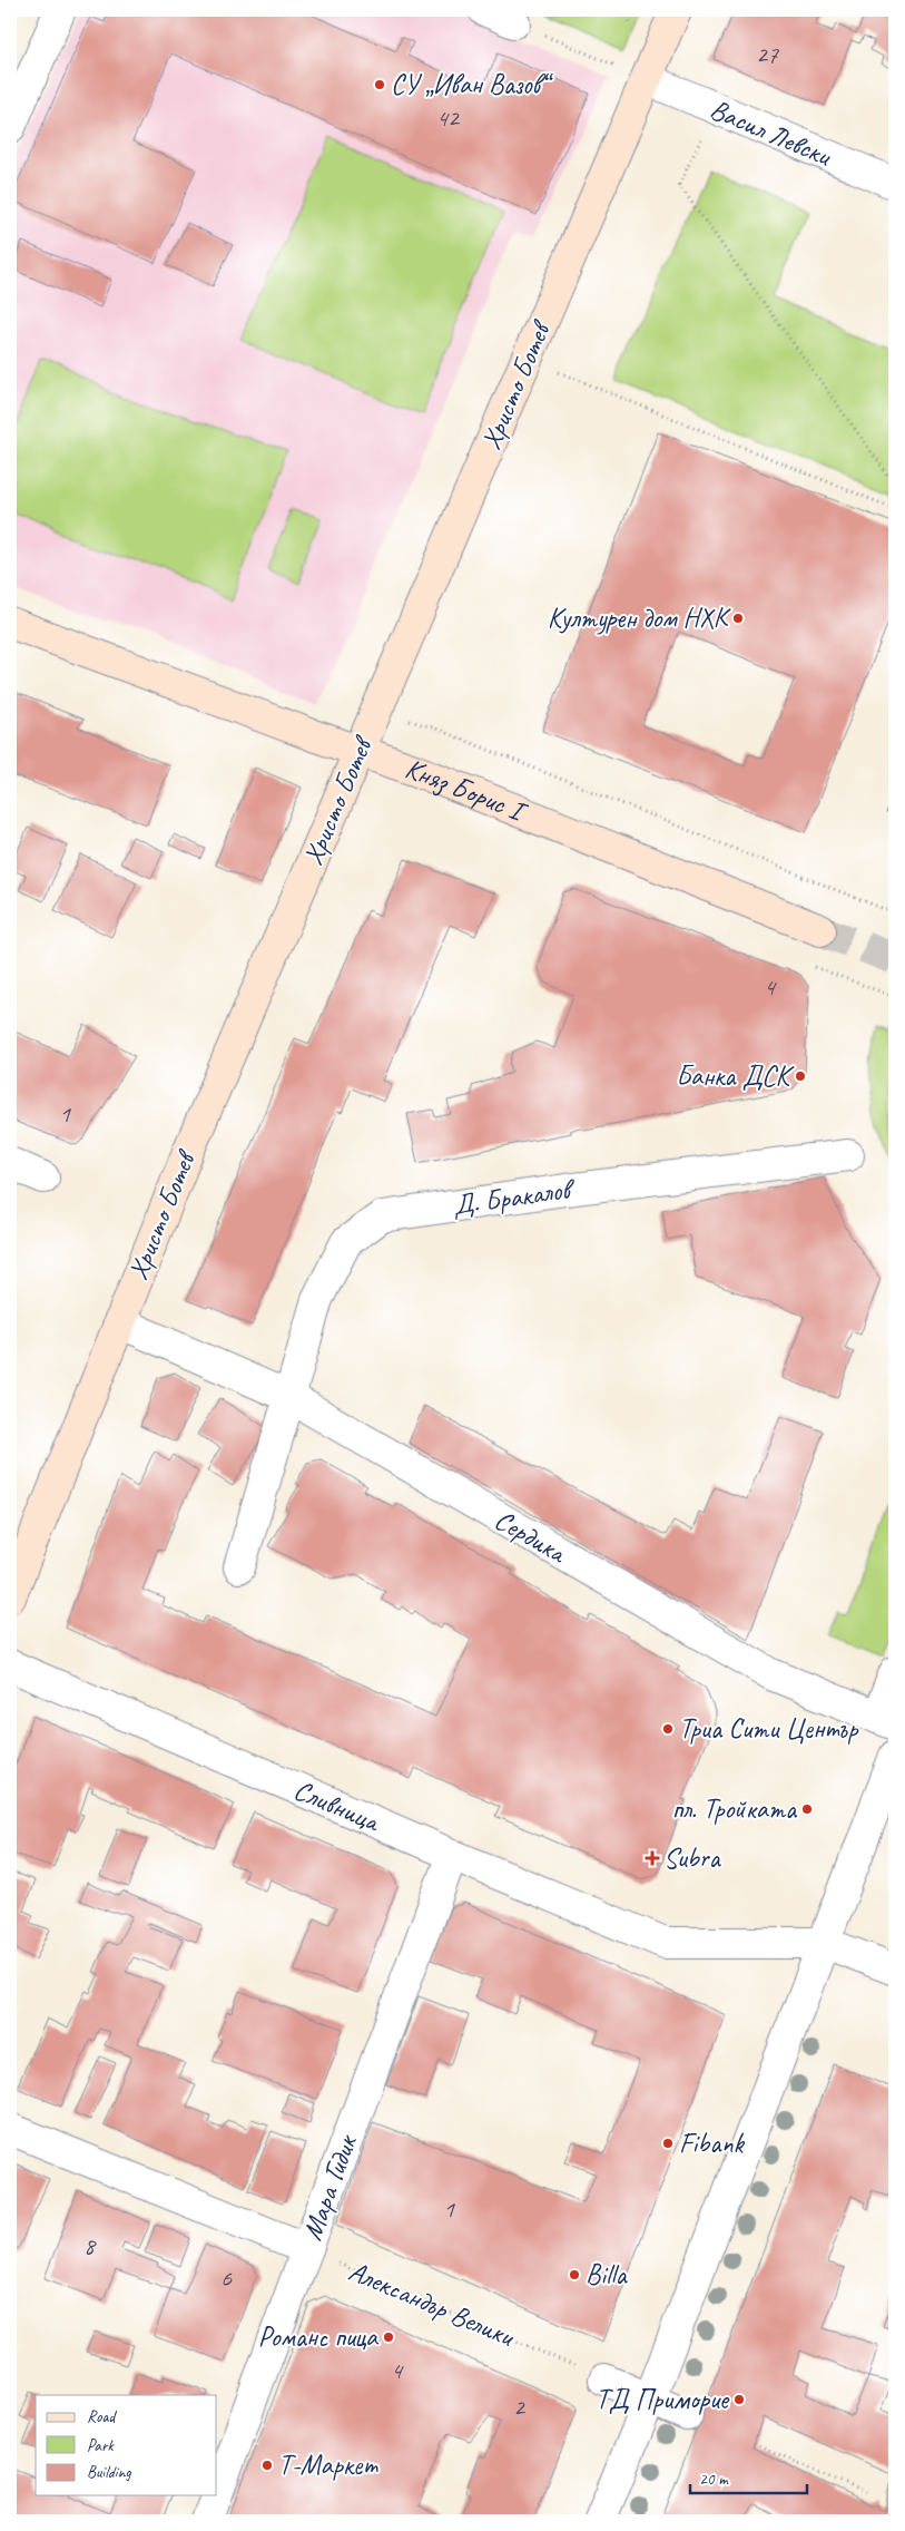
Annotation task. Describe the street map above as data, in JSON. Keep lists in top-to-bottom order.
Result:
{
  "streets": {
    "main road": ["Христо Ботев", "Княз Борис I"],
    "street": [
      "Васил Левски",
      "Д. Бракалов",
      "Сердика",
      "Сливница",
      "Мара Гидик"
    ],
    "path": ["Александър Велики"]
  },
  "crossings": [
    ["Васил Левски", "Христо Ботев"],
    ["Христо Ботев", "Княз Борис I"],
    ["Христо Ботев", "Сердика"],
    ["Д. Бракалов", "Сердика"],
    ["Сливница", "Мара Гидик"],
    ["Мара Гидик", "Александър Велики"]
  ],
  "places": {
    "other": [
      "СУ „Иван Вазов“",
      "Културен дом НХК",
      "Банка ДСК",
      "Триа Сити Център",
      "пл. Тройката",
      "Fibank",
      "Billa",
      "Романс пица",
      "ТД Приморие",
      "Т-Маркет"
    ],
    "health": ["Subra"]
  },
  "house_numbers": [
    "27",
    "42",
    "4",
    "1",
    "1",
    "8",
    "6",
    "4",
    "2"
  ],
  "legend": ["Road", "Park", "Building"],
  "scale_bar": "20 m"
}
